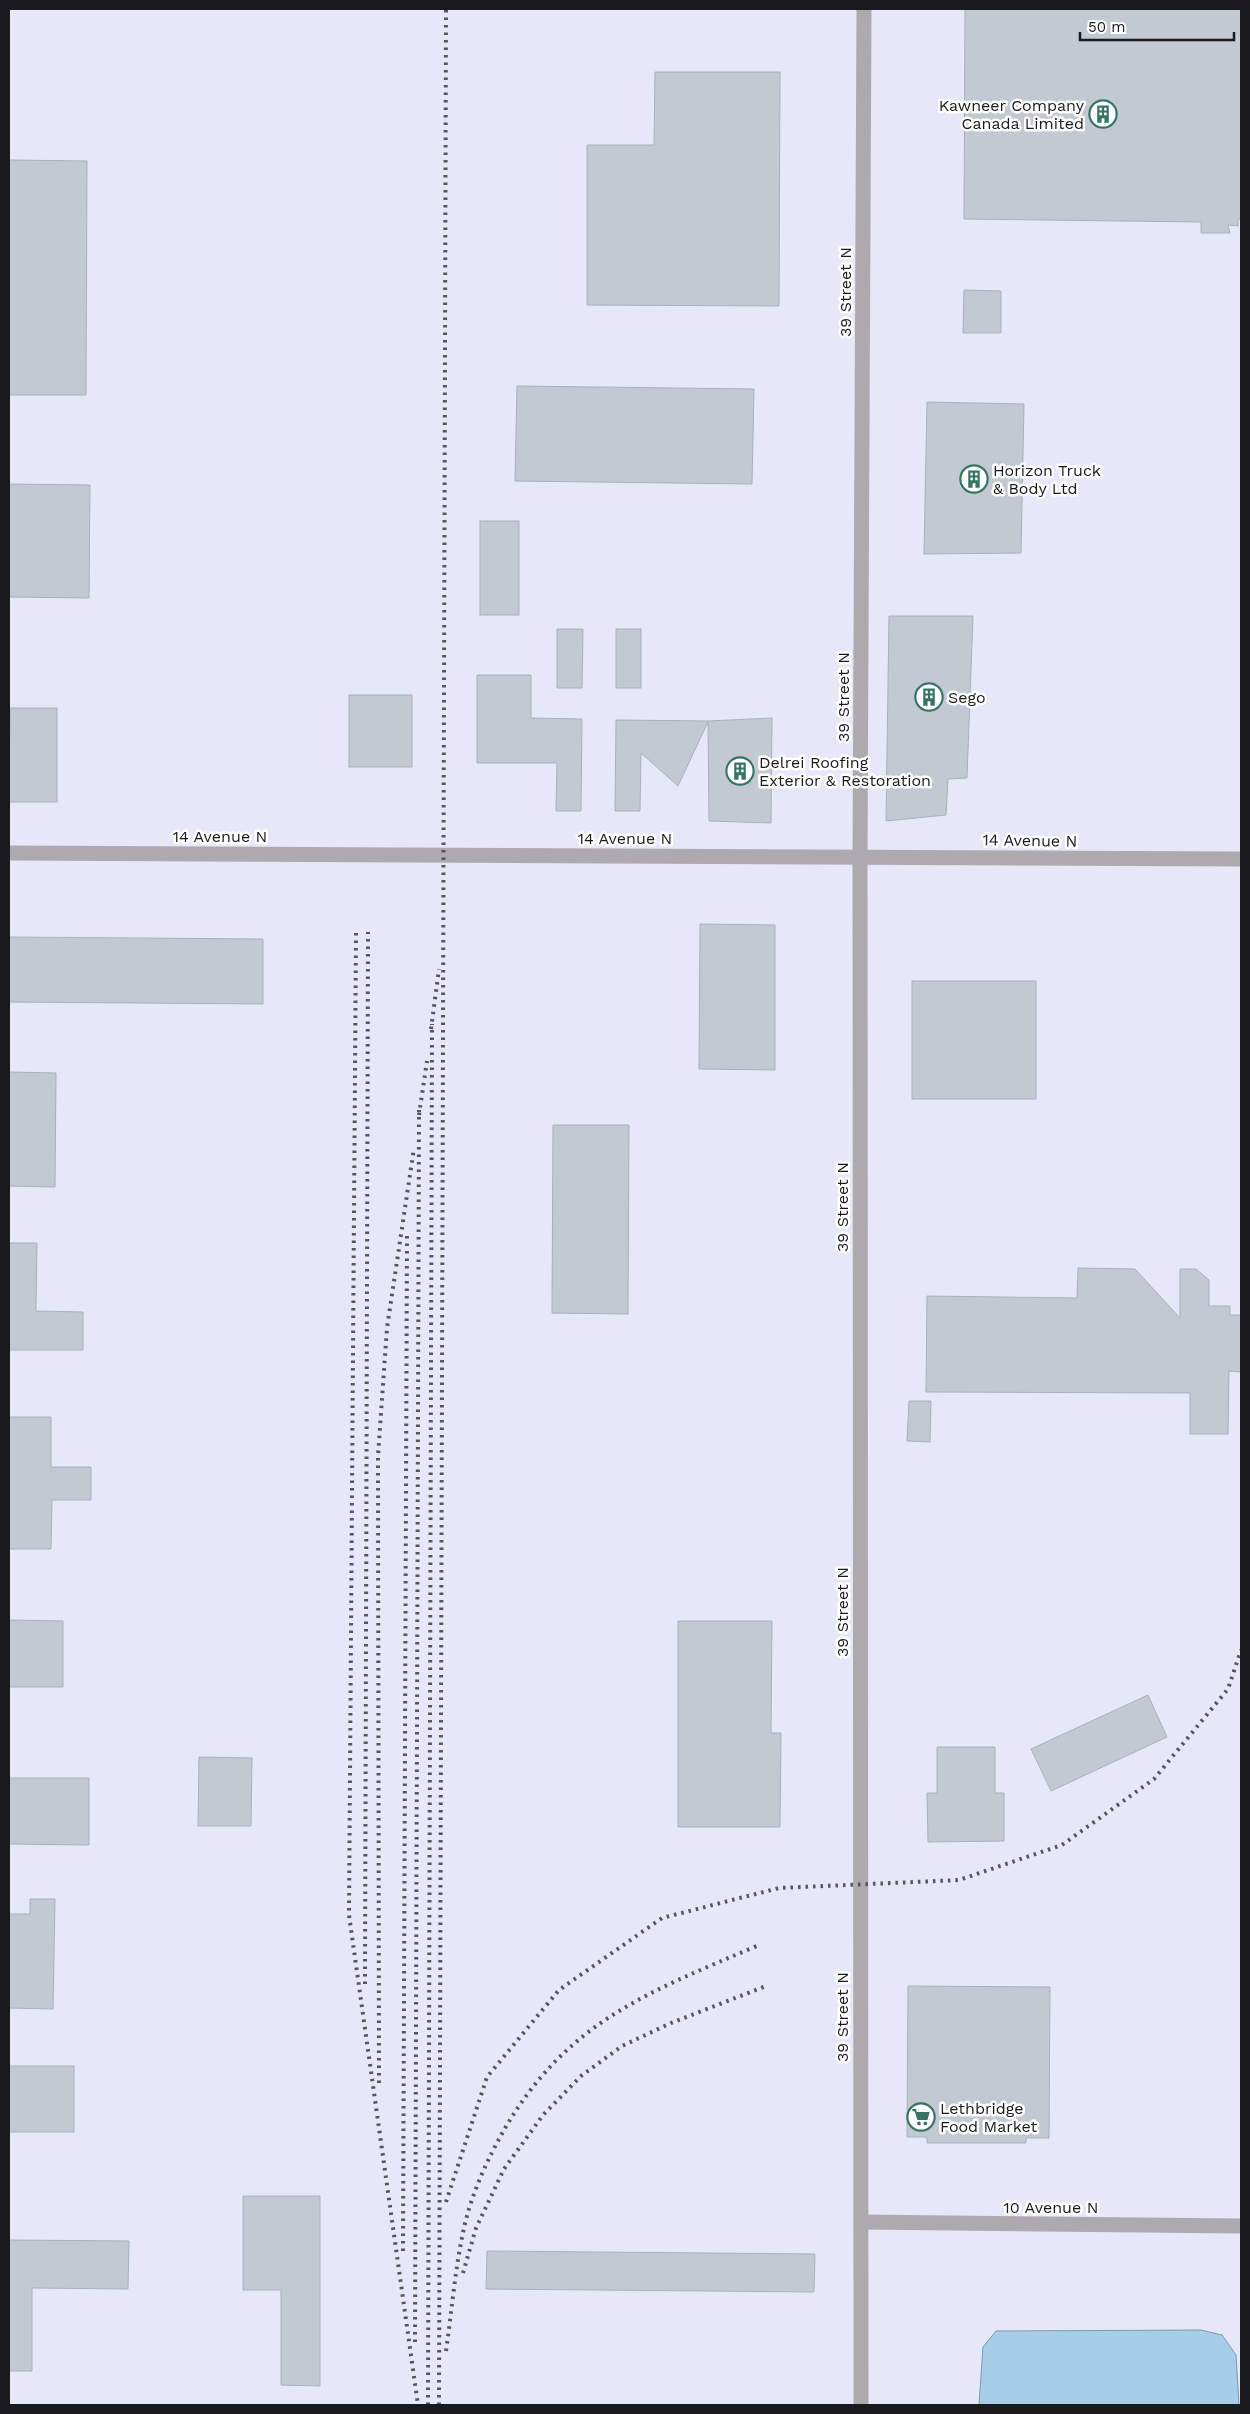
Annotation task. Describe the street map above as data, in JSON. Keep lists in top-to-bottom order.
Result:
{
  "streets": {
    "street": ["39 Street N", "14 Avenue N", "10 Avenue N"]
  },
  "crossings": [
    ["39 Street N", "14 Avenue N"],
    ["39 Street N", "10 Avenue N"]
  ],
  "places": {
    "building": [
      "Kawneer Company Canada Limited",
      "Horizon Truck & Body Ltd",
      "Sego",
      "Delrei Roofing Exterior & Restoration"
    ],
    "supermarket": ["Lethbridge Food Market"]
  },
  "scale_bar": "50 m"
}
